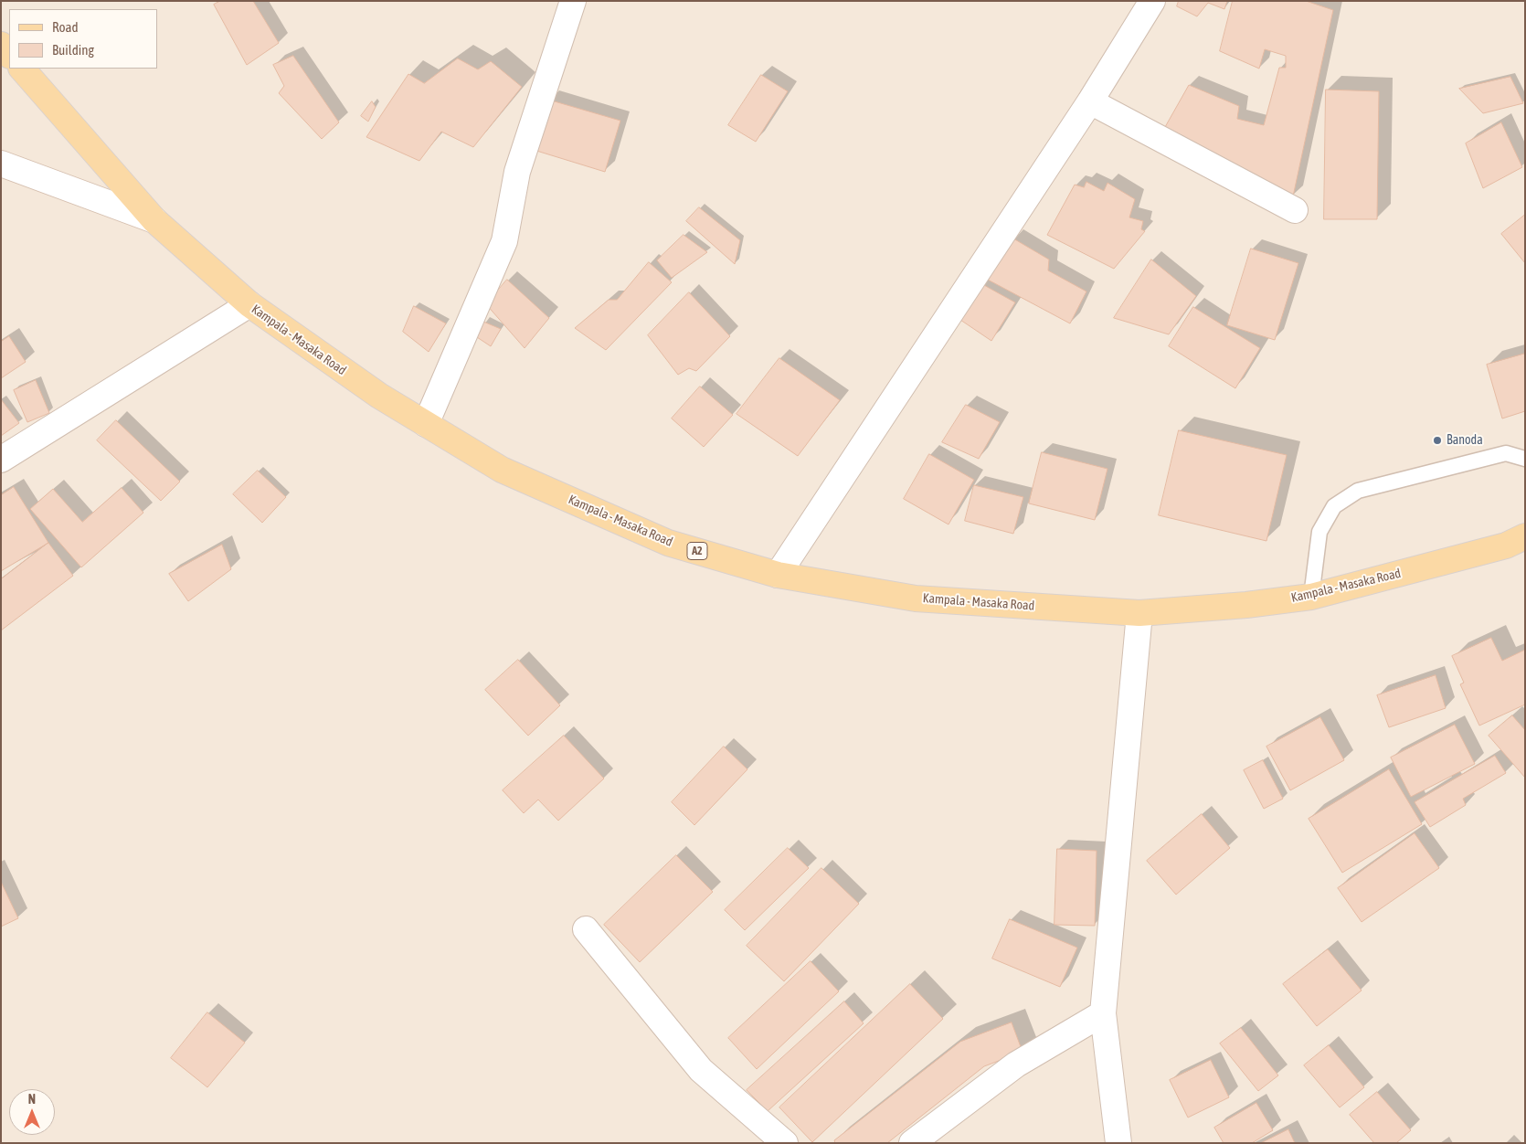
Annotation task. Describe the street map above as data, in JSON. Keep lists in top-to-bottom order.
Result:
{
  "streets": {
    "main road": ["Kampala - Masaka Road", "A2"]
  },
  "places": ["Banoda"],
  "legend": ["Road", "Building"],
  "north": "top"
}
